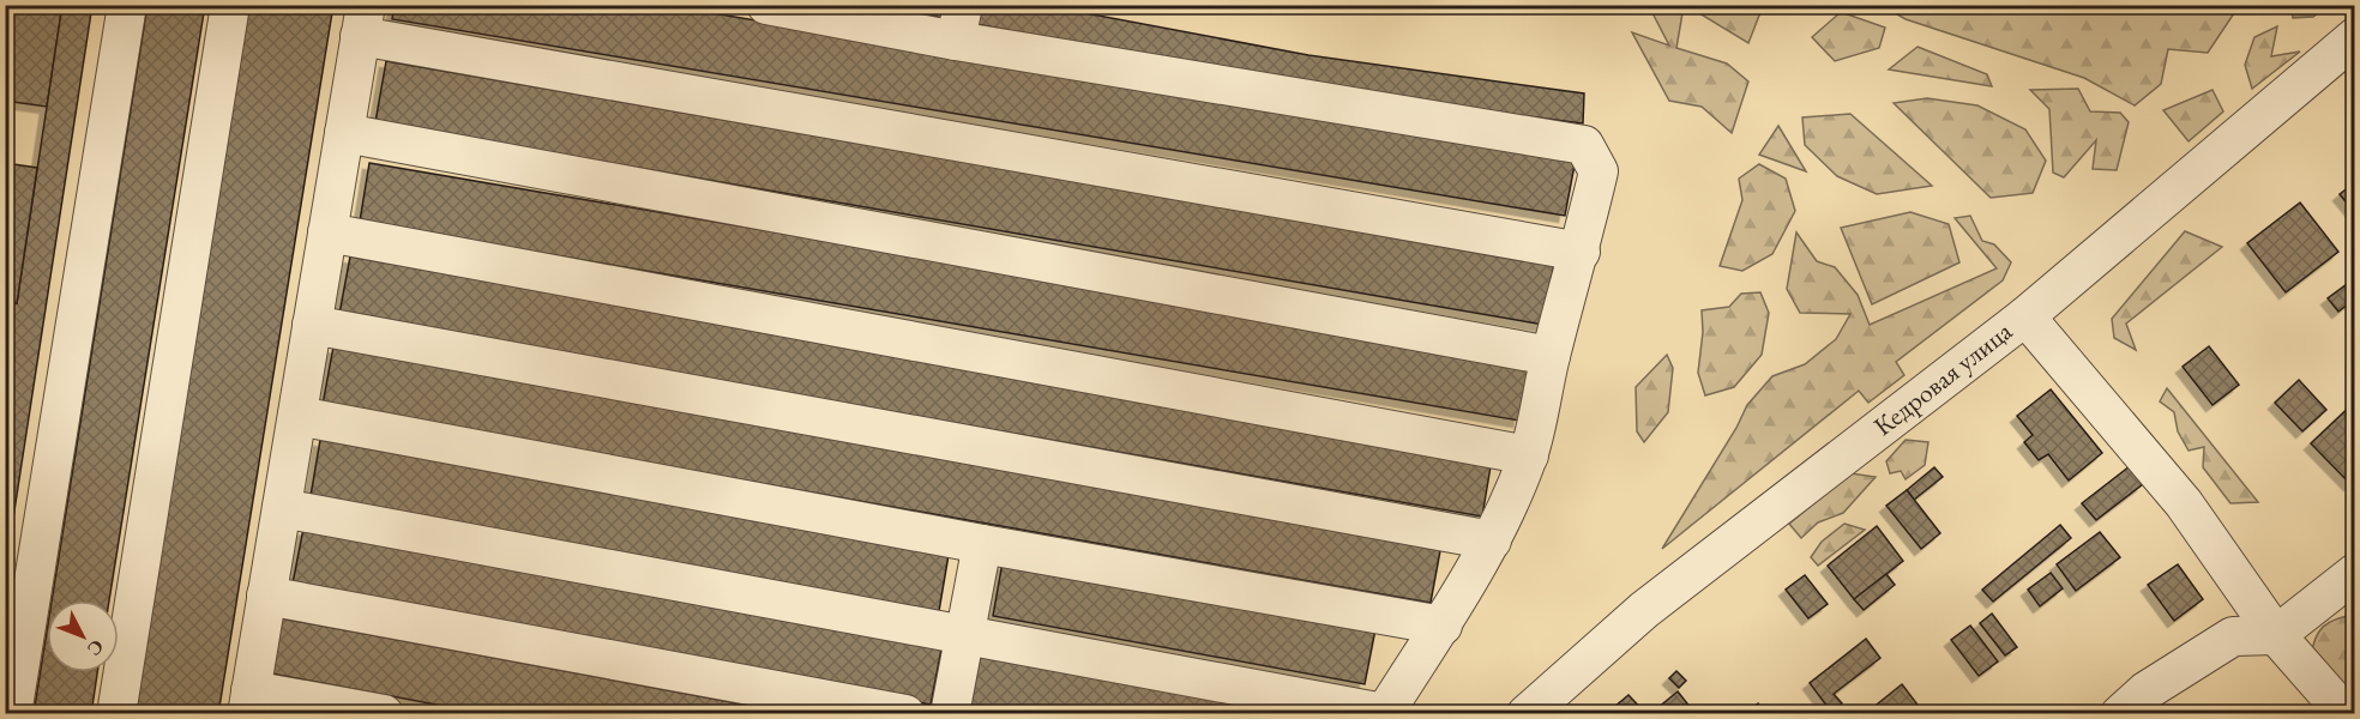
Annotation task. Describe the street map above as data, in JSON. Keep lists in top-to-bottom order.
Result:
{
  "streets": {
    "street": ["Кедровая улица"]
  },
  "north": "bottom right"
}
